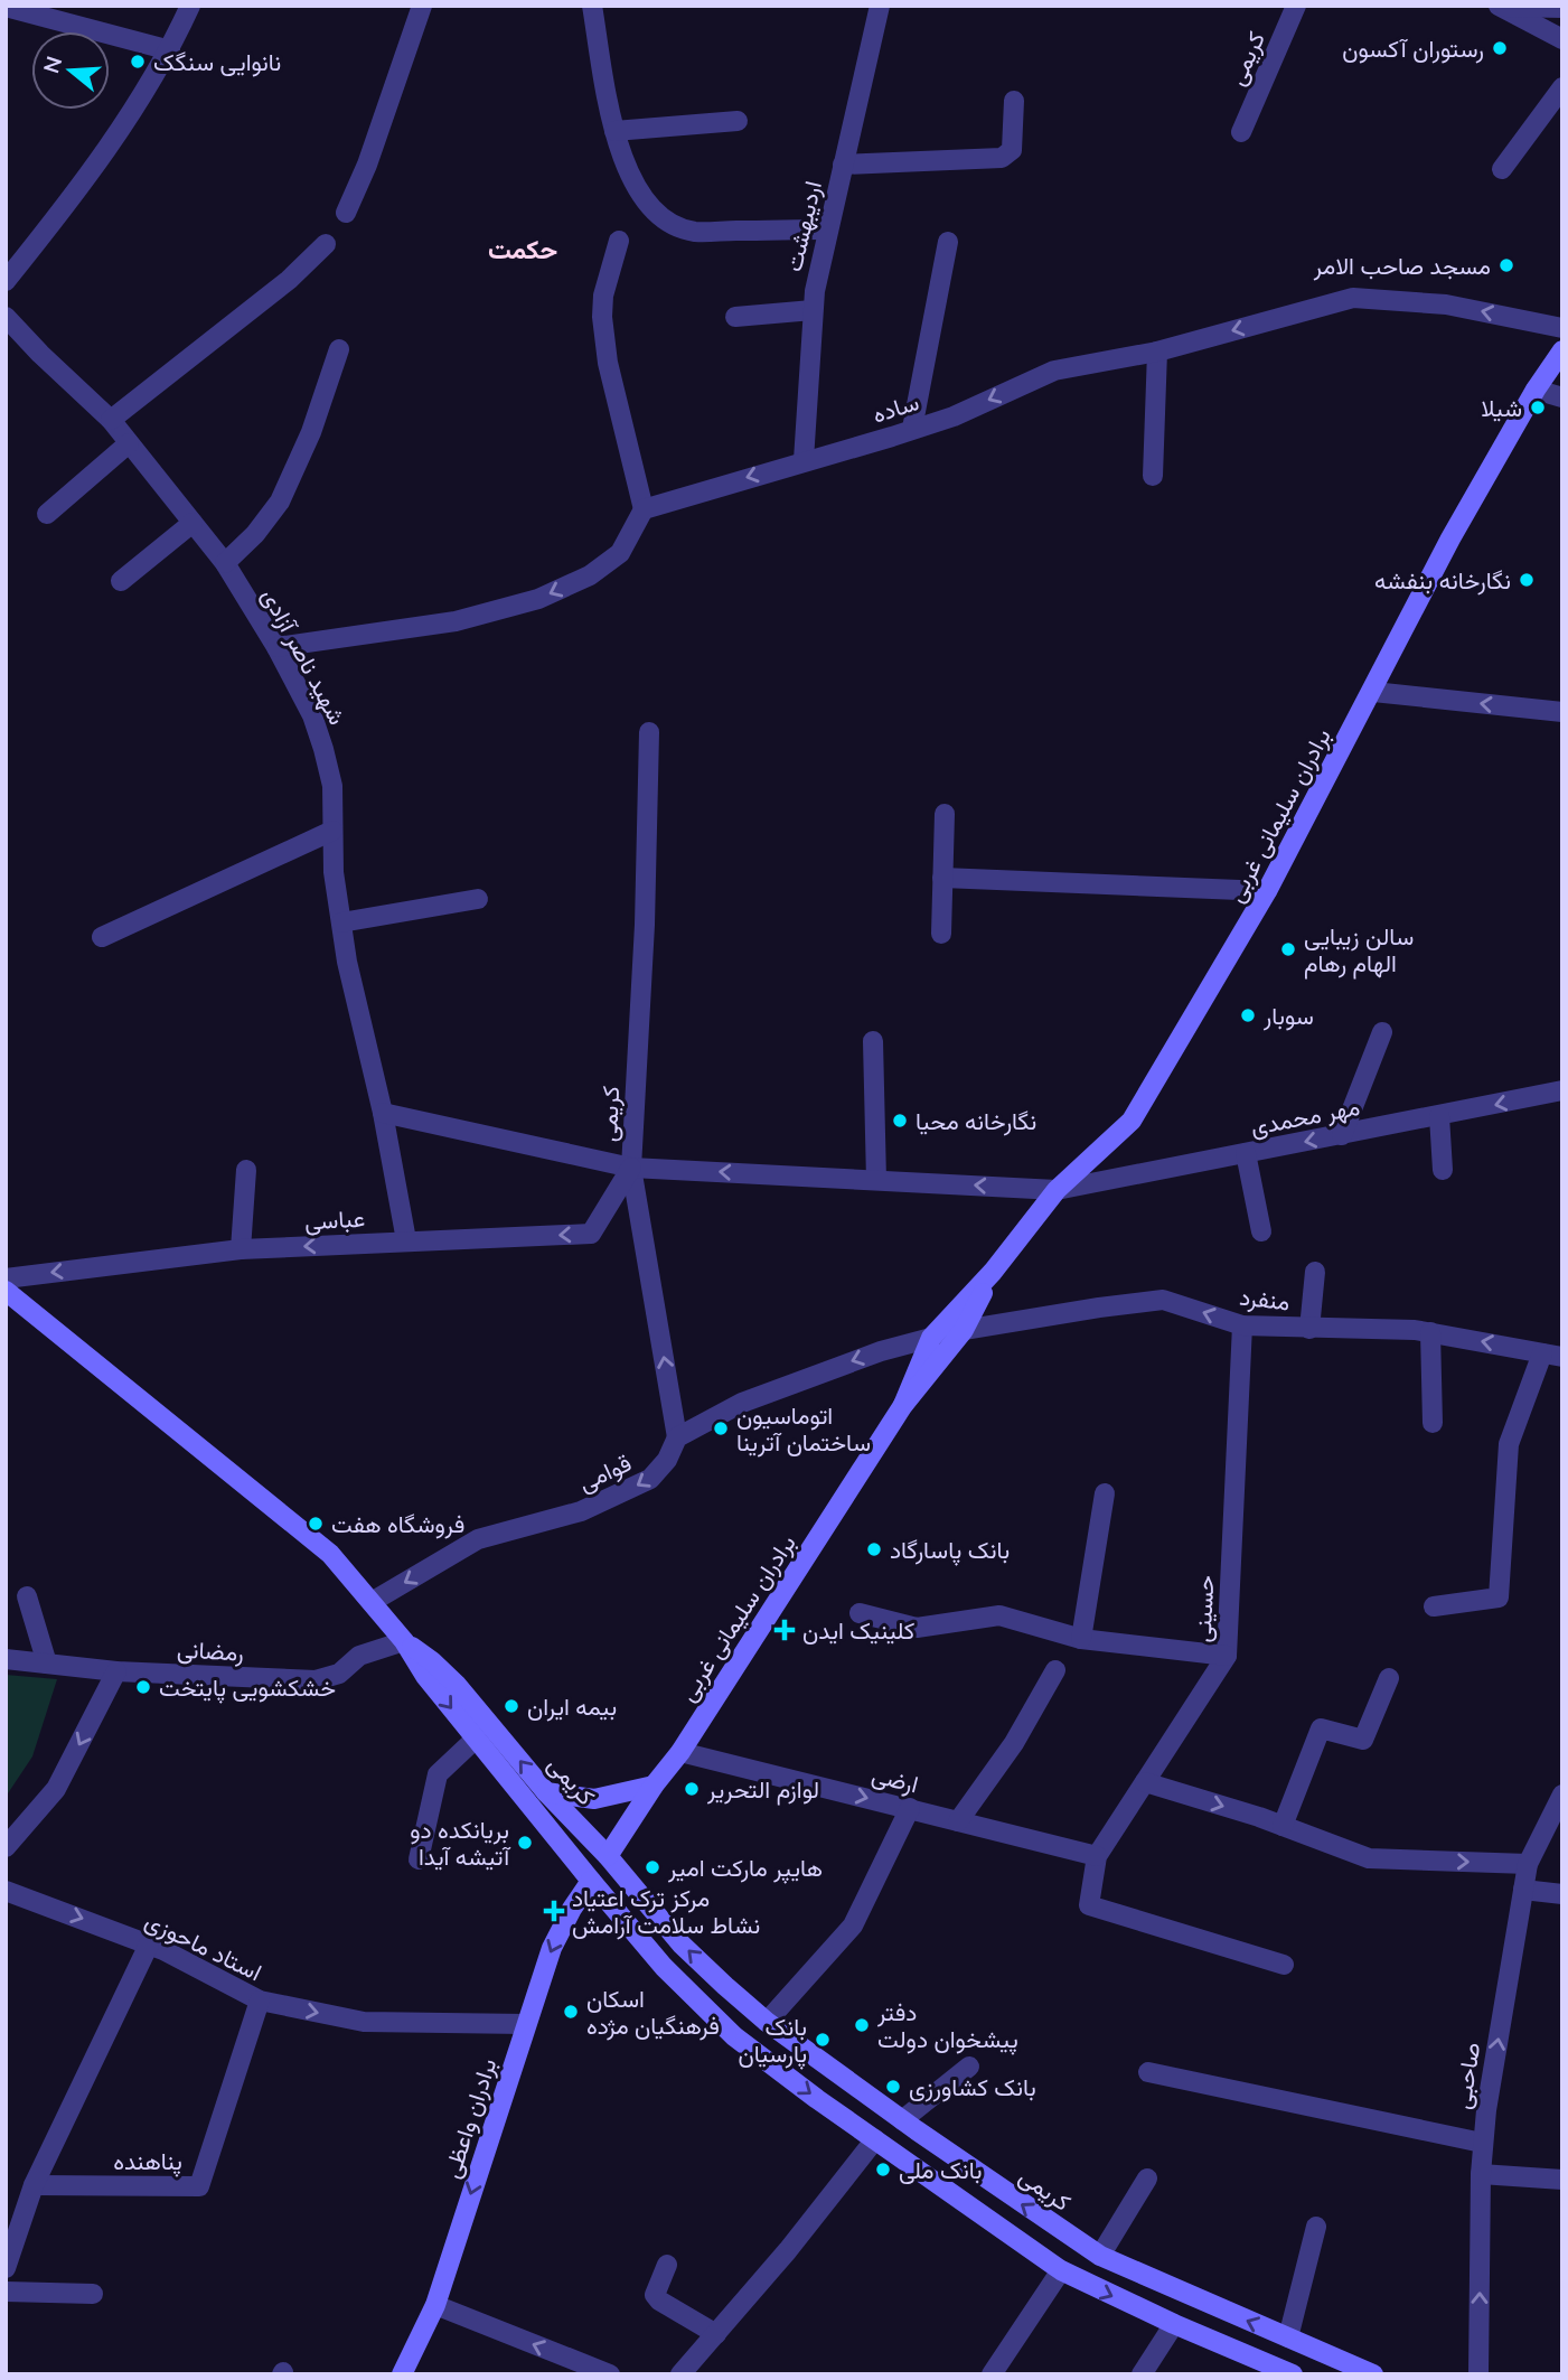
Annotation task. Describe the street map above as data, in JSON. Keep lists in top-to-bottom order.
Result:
{
  "streets": {
    "main road": ["کریمی", "برادران سلیمانی غربی", "برادران واعظی"],
    "street": [
      "اردیبهشت",
      "ساده",
      "شهید ناصر آزادی",
      "مهر محمدی",
      "عباسی",
      "منفرد",
      "قوامی",
      "حسینی",
      "رمضانی",
      "ارضی",
      "استاد ماحوزی",
      "صاحبی",
      "پناهنده"
    ]
  },
  "crossings": [
    ["کریمی", "برادران سلیمانی غربی"],
    ["کریمی", "مهر محمدی"],
    ["کریمی", "عباسی"],
    ["کریمی", "قوامی"],
    ["کریمی", "رمضانی"],
    ["کریمی", "برادران واعظی"],
    ["اردیبهشت", "ساده"],
    ["شهید ناصر آزادی", "عباسی"],
    ["برادران سلیمانی غربی", "مهر محمدی"],
    ["برادران سلیمانی غربی", "منفرد"],
    ["برادران سلیمانی غربی", "ارضی"],
    ["منفرد", "حسینی"],
    ["حسینی", "ارضی"],
    ["استاد ماحوزی", "برادران واعظی"],
    ["استاد ماحوزی", "پناهنده"]
  ],
  "one_way": [
    "ساده",
    "مهر محمدی",
    "منفرد",
    "قوامی",
    "ارضی",
    "استاد ماحوزی",
    "صاحبی",
    "برادران واعظی"
  ],
  "districts": ["حکمت"],
  "places": {
    "other": [
      "رستوران آکسون",
      "نانوایی سنگک",
      "مسجد صاحب الامر",
      "شیلا",
      "نگارخانه بنفشه",
      "سالن زیبایی الهام رهام",
      "سوبار",
      "نگارخانه محیا",
      "اتوماسیون ساختمان آترینا",
      "فروشگاه هفت",
      "بانک پاسارگاد",
      "خشکشویی پايتخت",
      "بیمه ایران",
      "لوازم التحریر",
      "بریانکده دو آتیشه آیدا",
      "هایپر مارکت امیر",
      "اسکان فرهنگیان مژده",
      "دفتر پیشخوان دولت",
      "بانک پارسیان",
      "بانک کشاورزی",
      "بانک ملی"
    ],
    "health": ["کلینیک ایدن", "مرکز ترک اعتیاد نشاط سلامت آرامش"]
  },
  "north": "left"
}
